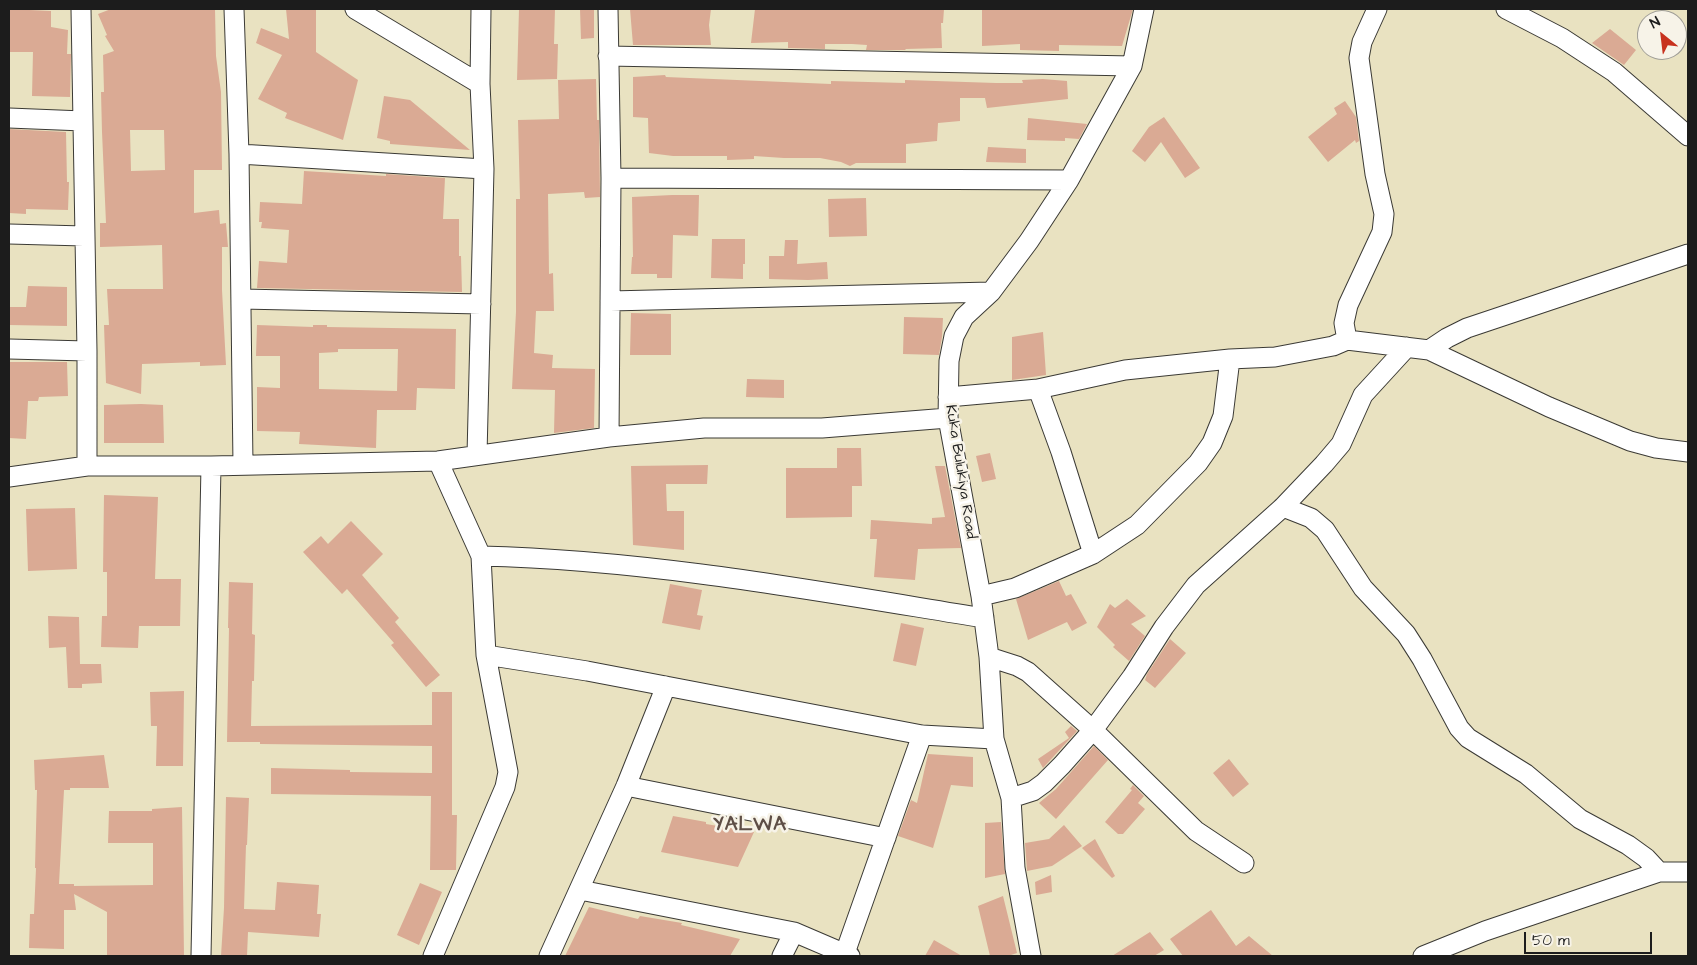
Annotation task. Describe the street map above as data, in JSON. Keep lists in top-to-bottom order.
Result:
{
  "streets": {
    "street": ["Kuka Bulukiya Road"]
  },
  "districts": ["YALWA"],
  "scale_bar": "50 m",
  "north": "top left"
}
